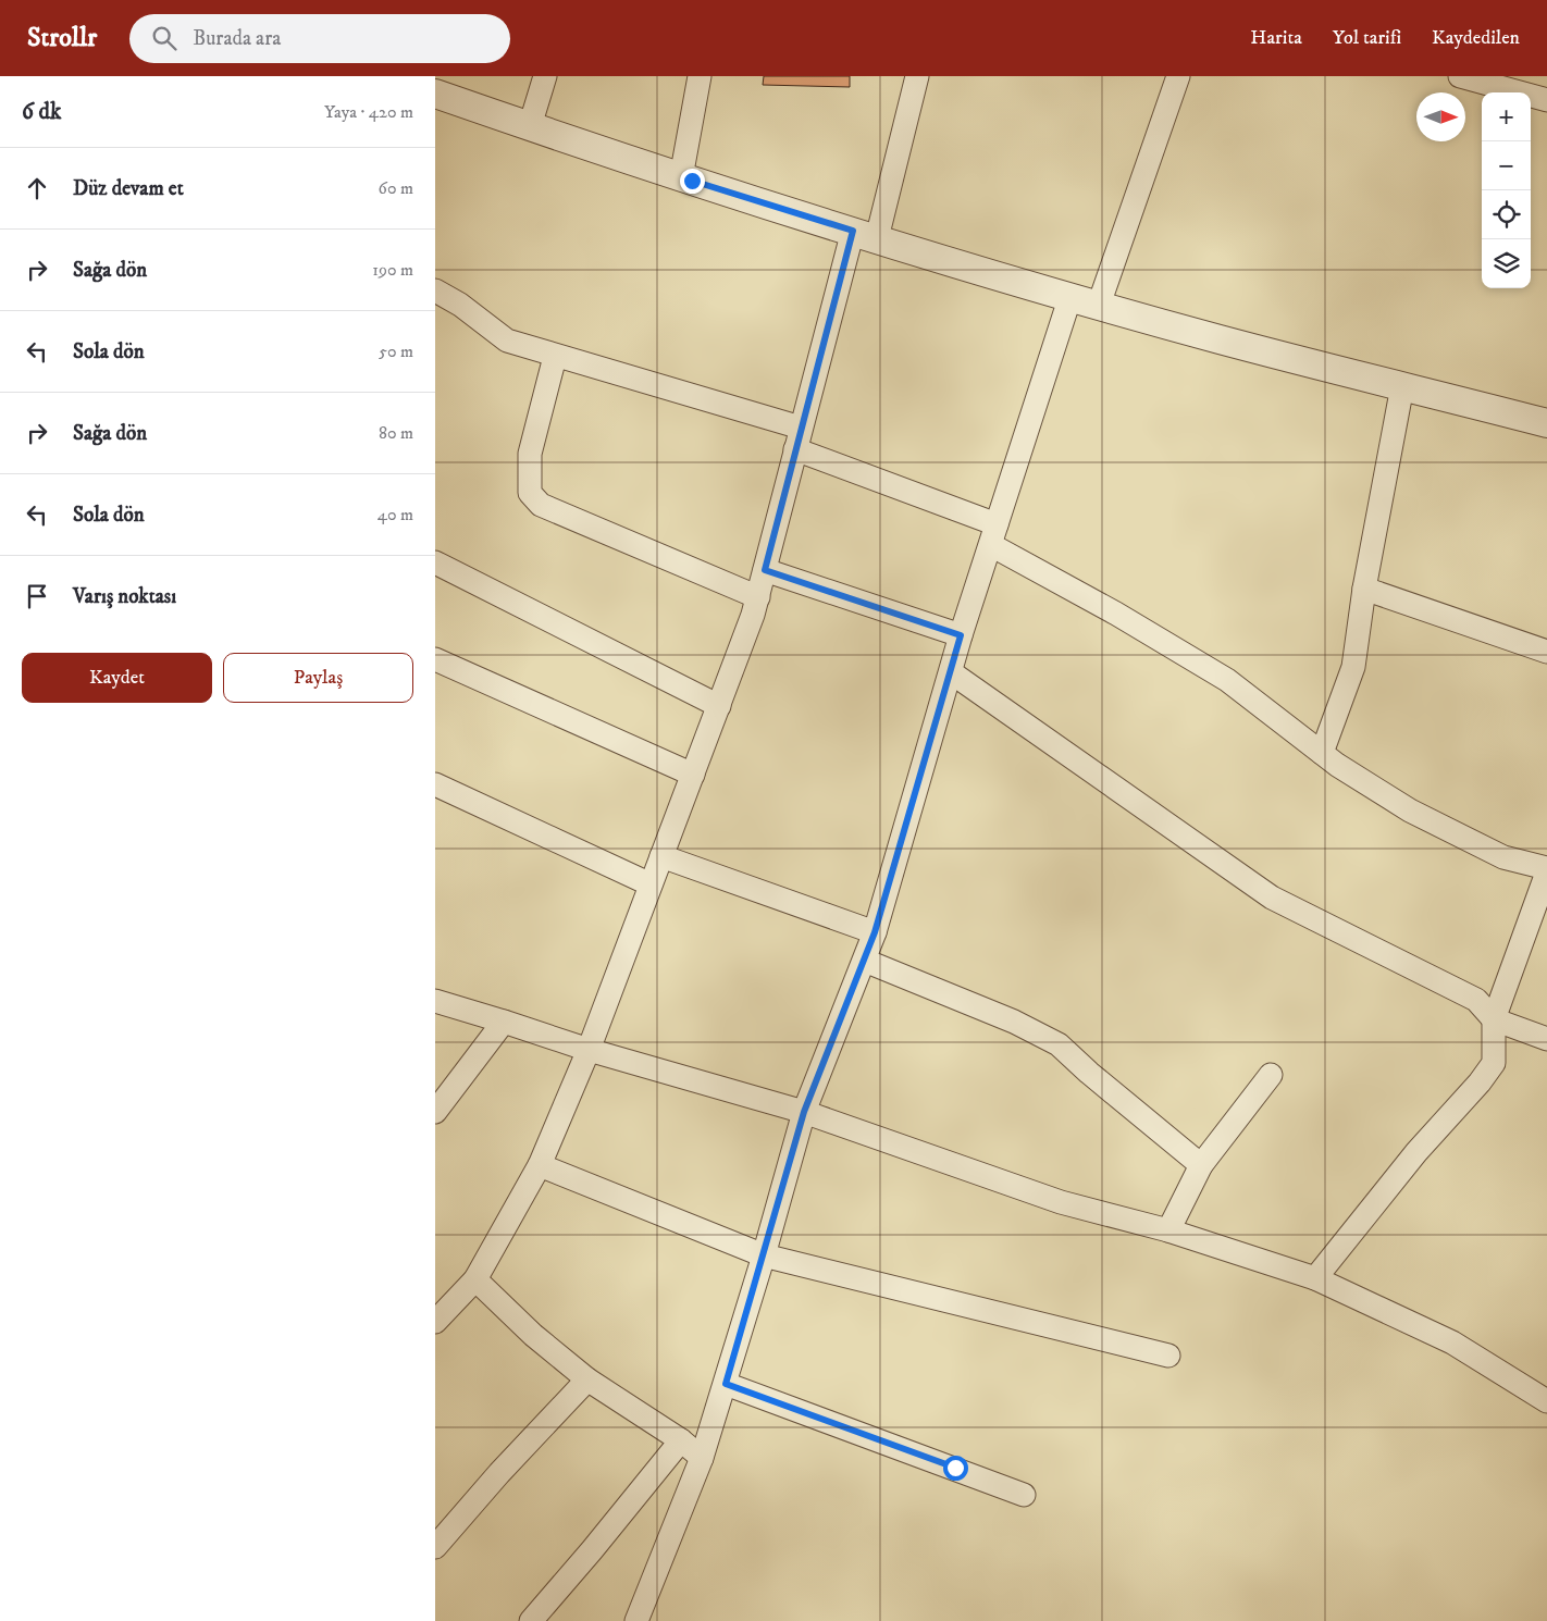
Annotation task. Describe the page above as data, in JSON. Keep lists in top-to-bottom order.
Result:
{
  "north": "right",
  "page": {
    "header": "Strollr",
    "search": "Burada ara",
    "nav": ["Harita", "Yol tarifi", "Kaydedilen"],
    "heading": ["6 dk", "Yaya · 420 m"],
    "map_buttons": ["+", "−"],
    "list": [
      ["Düz devam et", "60 m"],
      ["Sağa dön", "190 m"],
      ["Sola dön", "50 m"],
      ["Sağa dön", "80 m"],
      ["Sola dön", "40 m"],
      "Varış noktası"
    ],
    "buttons": ["Kaydet", "Paylaş"]
  }
}
